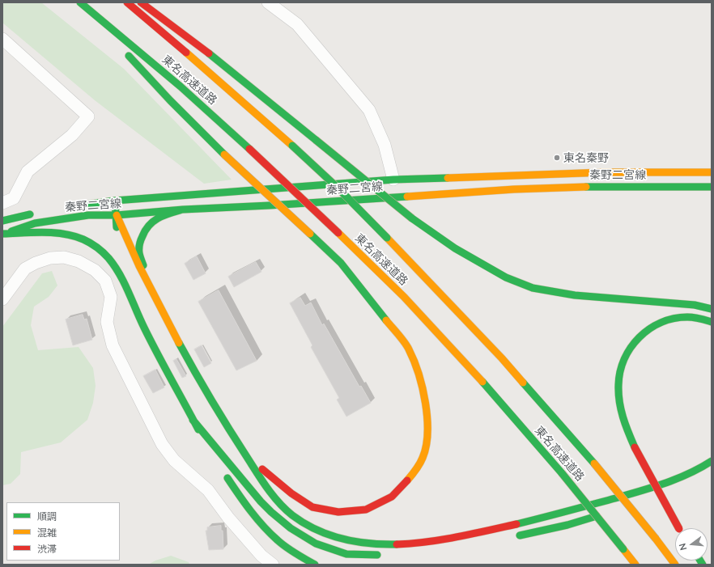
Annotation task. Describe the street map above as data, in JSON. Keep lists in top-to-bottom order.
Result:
{
  "streets": {
    "main road": ["東名高速道路", "秦野二宮線"]
  },
  "places": ["東名秦野"],
  "legend": ["順調", "混雑", "渋滞"],
  "north": "left"
}
